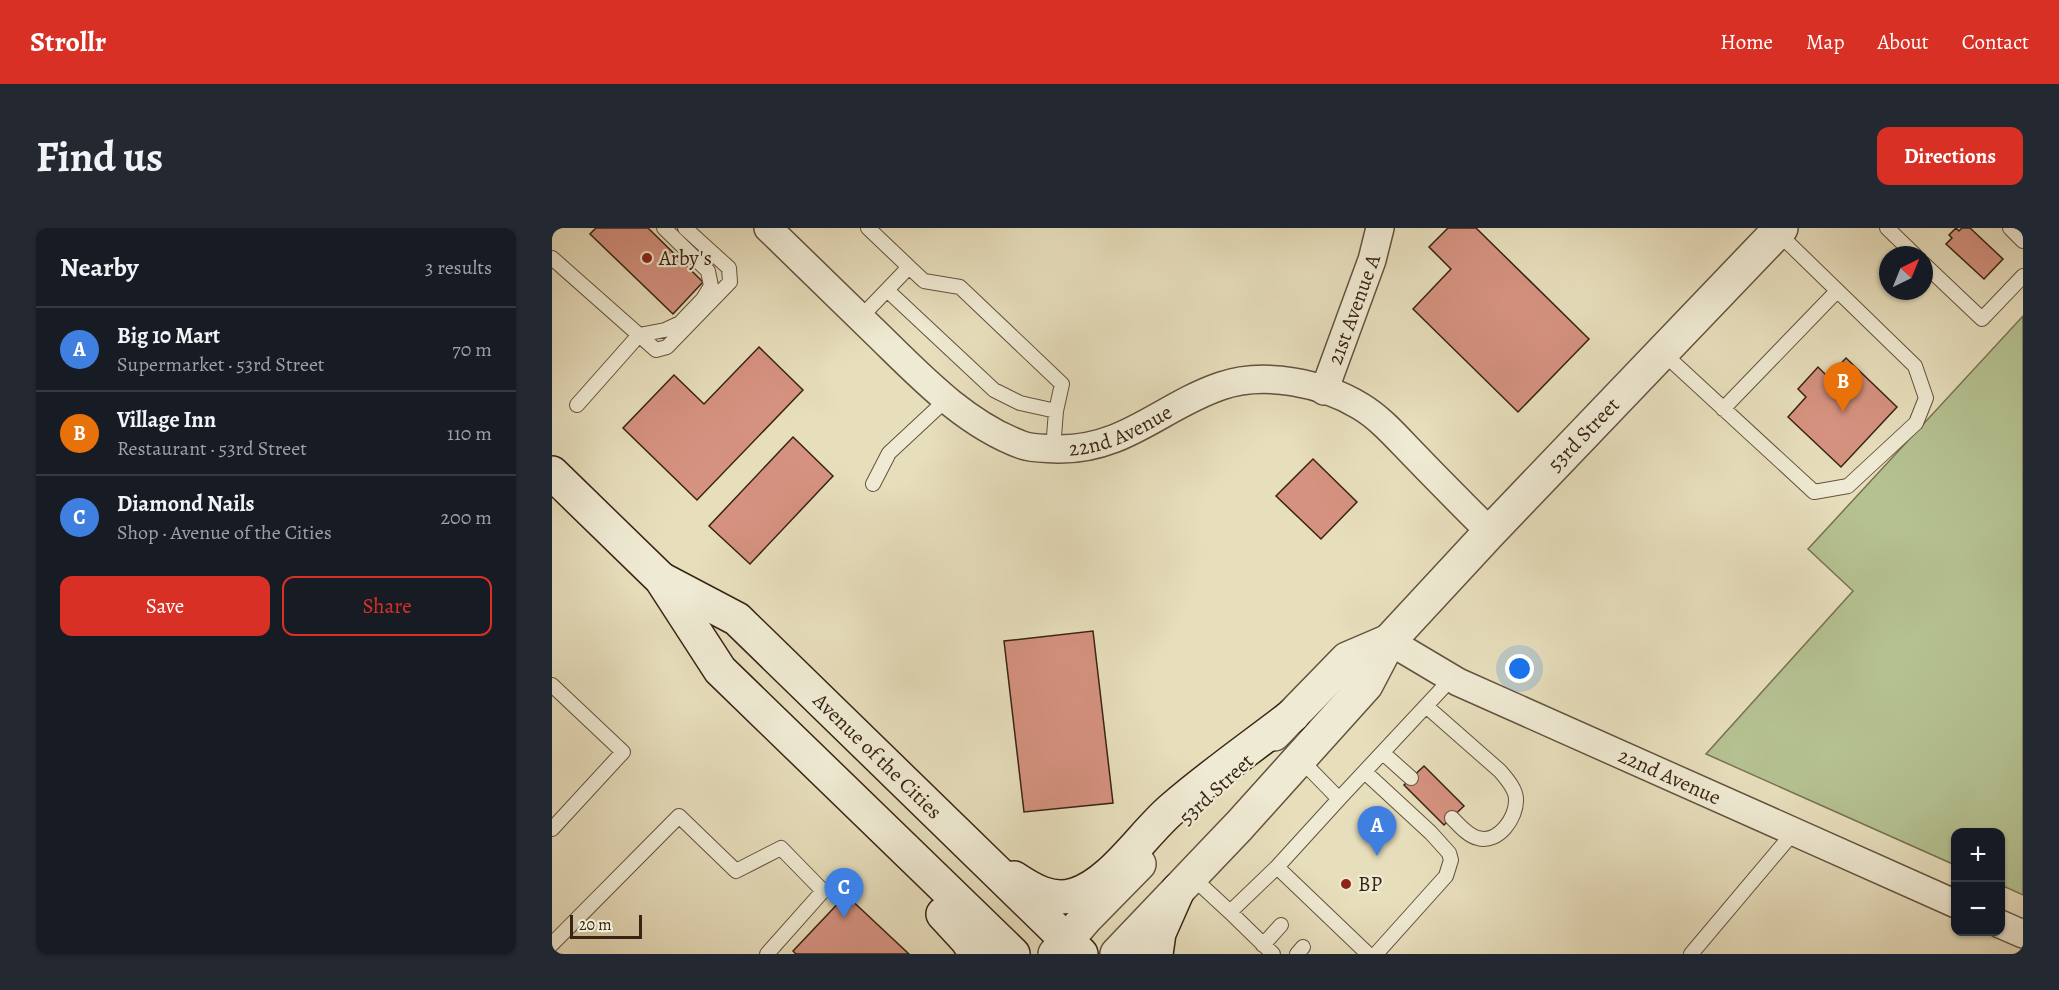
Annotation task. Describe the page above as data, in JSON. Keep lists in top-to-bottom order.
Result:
{
  "streets": {
    "main road": ["53rd Street", "Avenue of the Cities"],
    "street": ["21st Avenue A", "22nd Avenue"]
  },
  "crossings": [
    ["21st Avenue A", "22nd Avenue"],
    ["22nd Avenue", "53rd Street"],
    ["53rd Street", "Avenue of the Cities"]
  ],
  "places": ["Arby's", "BP"],
  "scale_bar": "20 m",
  "north": "top right",
  "page": {
    "header": "Strollr",
    "nav": [
      "Home",
      "Map",
      "About",
      "Contact"
    ],
    "buttons": [
      "Directions",
      ["Save", "Share"]
    ],
    "title": "Find us",
    "heading": ["Nearby", "3 results"],
    "list": [
      {
        "mark": "A",
        "name": "Big 10 Mart",
        "note": "Supermarket · 53rd Street",
        "value": "70 m"
      },
      {
        "mark": "B",
        "name": "Village Inn",
        "note": "Restaurant · 53rd Street",
        "value": "110 m"
      },
      {
        "mark": "C",
        "name": "Diamond Nails",
        "note": "Shop · Avenue of the Cities",
        "value": "200 m"
      }
    ],
    "pins": ["B", "A", "C"],
    "map_buttons": ["+", "−"],
    "scale": "20 m"
  }
}
